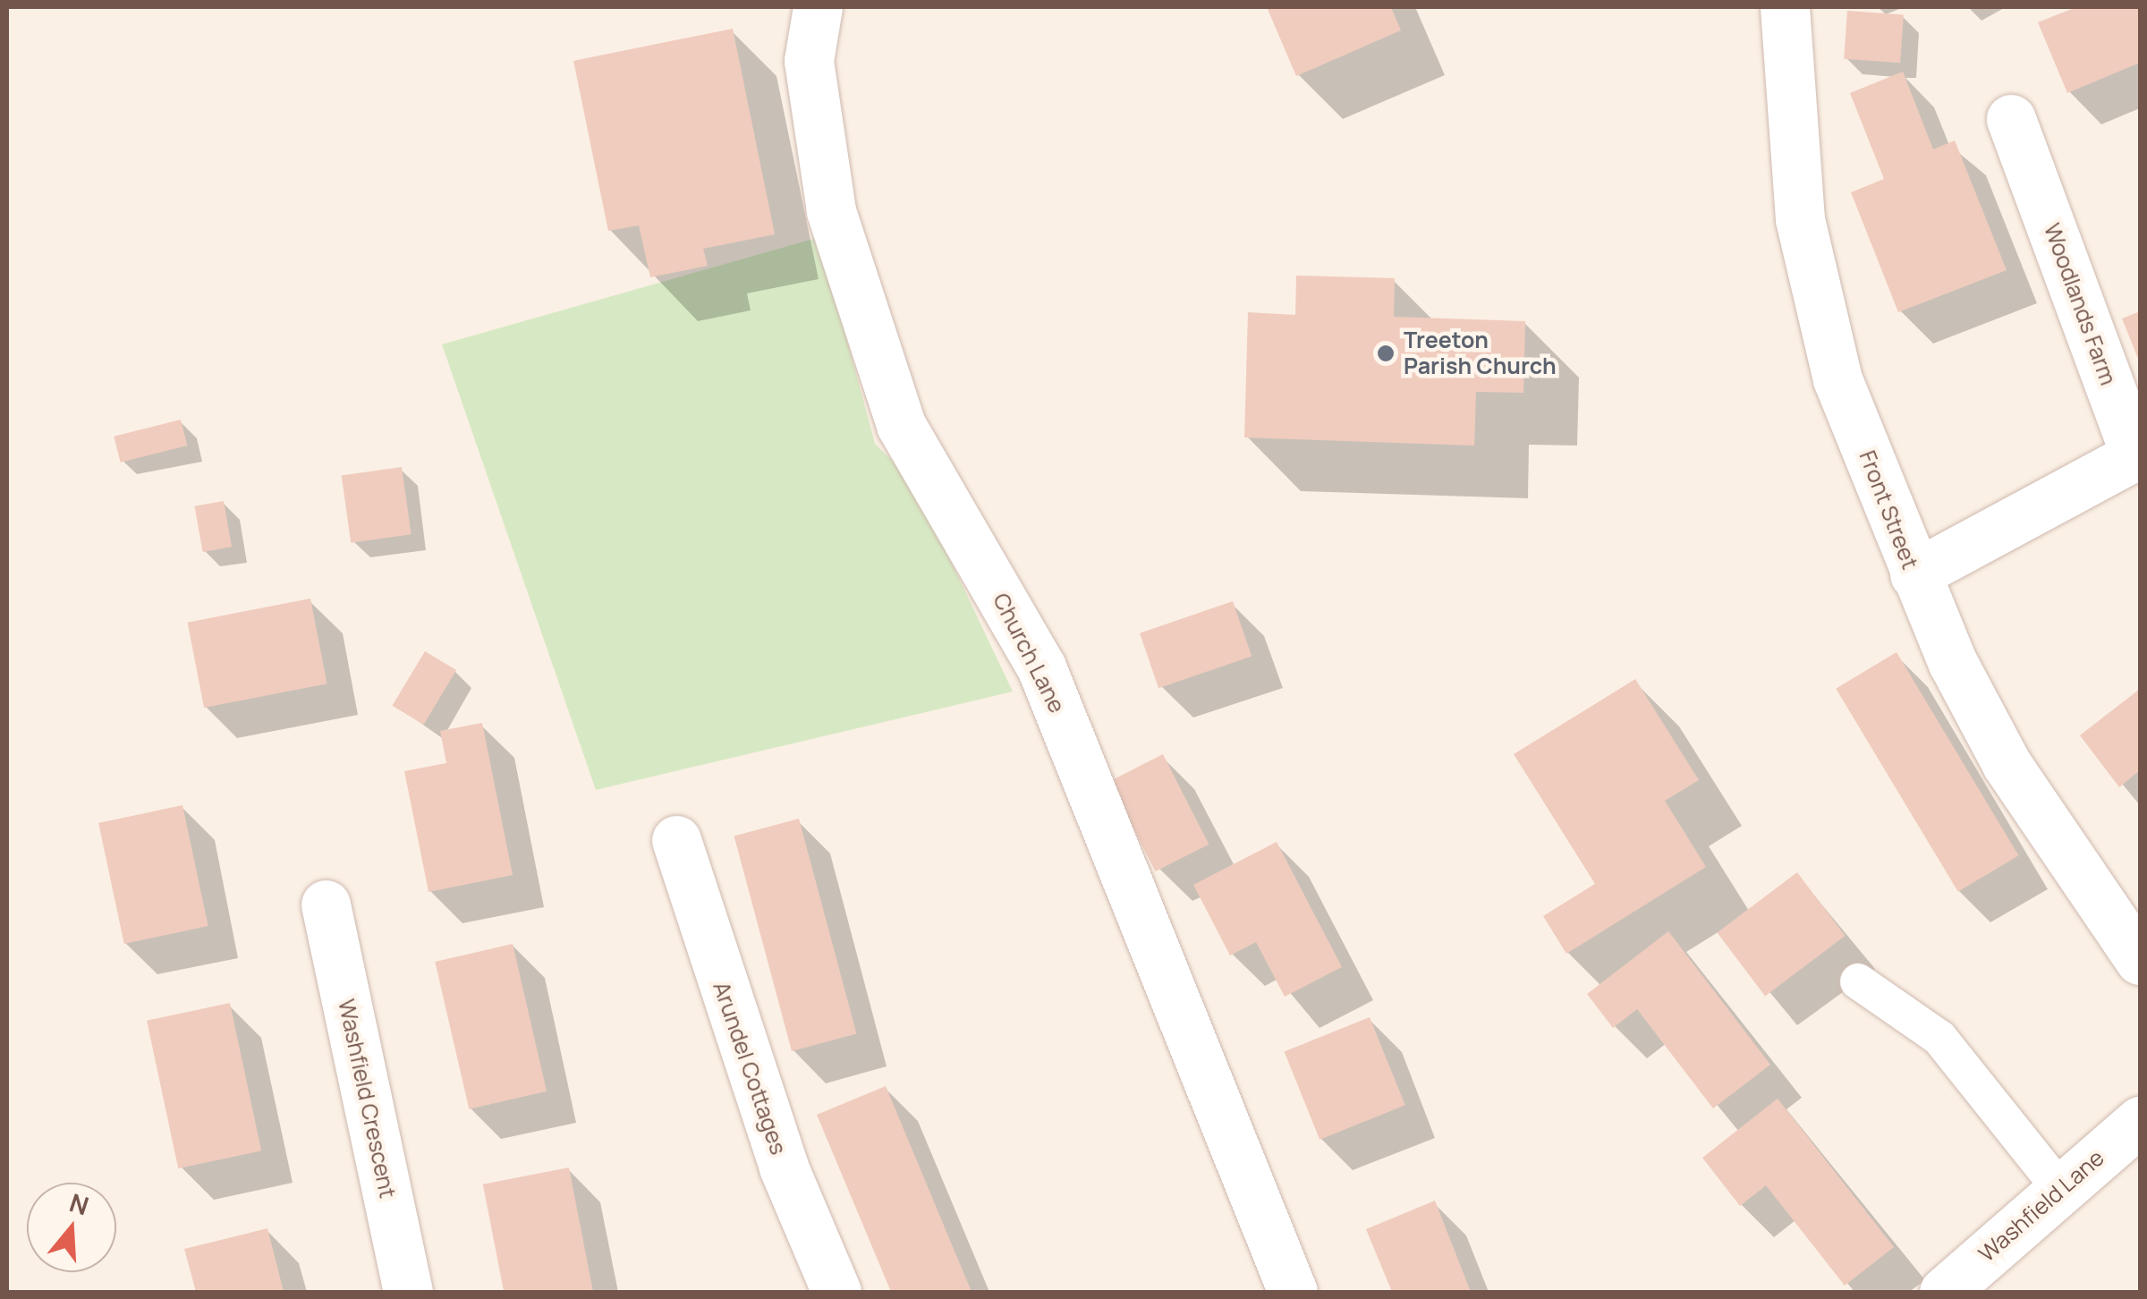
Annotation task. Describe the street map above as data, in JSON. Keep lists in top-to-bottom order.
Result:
{
  "streets": {
    "street": [
      "Woodlands Farm",
      "Front Street",
      "Church Lane",
      "Arundel Cottages",
      "Washfield Crescent",
      "Washfield Lane"
    ]
  },
  "crossings": [
    ["Woodlands Farm", "Front Street"]
  ],
  "places": ["Treeton Parish Church"],
  "north": "top"
}
